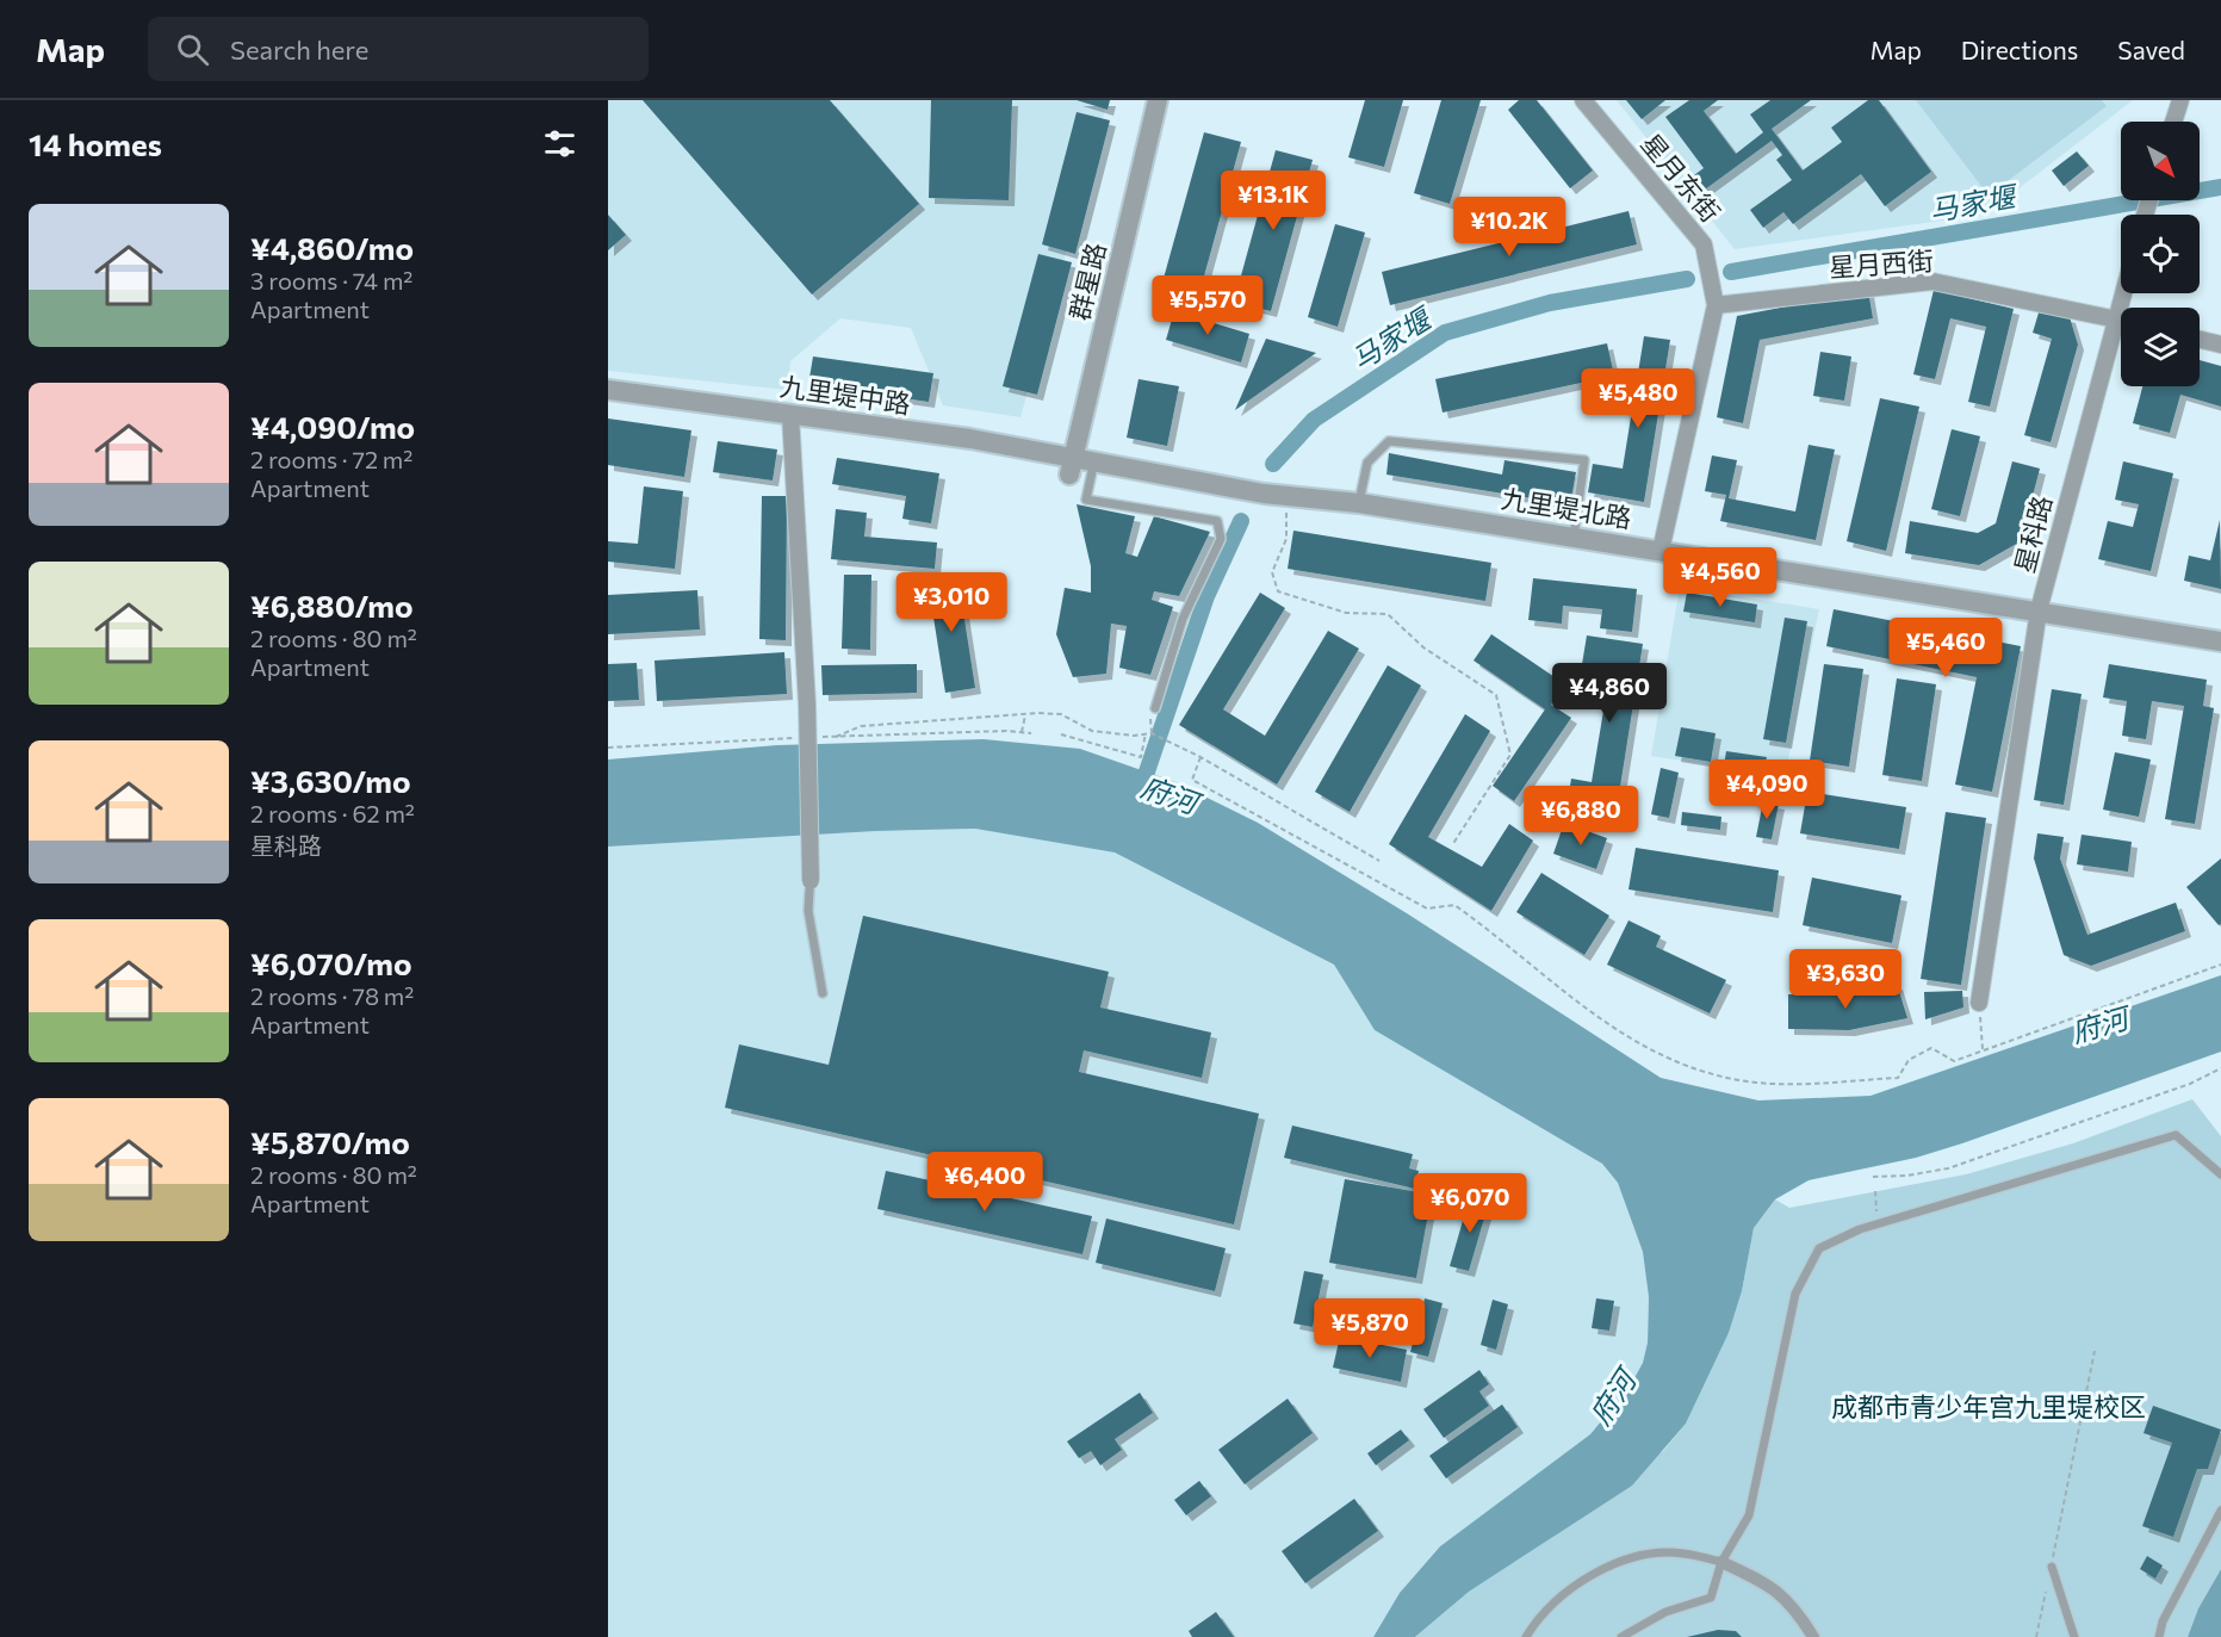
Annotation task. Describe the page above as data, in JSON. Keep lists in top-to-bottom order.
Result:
{
  "streets": {
    "street": [
      "星月东街",
      "星月西街",
      "群星路",
      "九里堤中路",
      "九里堤北路",
      "星科路"
    ]
  },
  "crossings": [
    ["星月东街", "星月西街"],
    ["星月东街", "九里堤北路"],
    ["星月西街", "星科路"],
    ["群星路", "九里堤中路"],
    ["群星路", "九里堤北路"],
    ["九里堤中路", "九里堤北路"],
    ["九里堤北路", "星科路"]
  ],
  "water": ["马家堰", "府河"],
  "parks": ["成都市青少年宫九里堤校区"],
  "north": "bottom right",
  "page": {
    "header": "Map",
    "search": "Search here",
    "nav": ["Map", "Directions", "Saved"],
    "heading": "14 homes",
    "price": [
      "¥13.1K",
      "¥10.2K",
      "¥5,570",
      "¥5,480",
      "¥4,560",
      "¥3,010",
      "¥5,460",
      "¥4,860",
      "¥4,090",
      "¥6,880",
      "¥3,630",
      "¥6,400",
      "¥6,070",
      "¥5,870"
    ],
    "list": [
      {
        "name": "¥4,860/mo",
        "note": "3 rooms · 74 m² · Apartment"
      },
      {
        "name": "¥4,090/mo",
        "note": "2 rooms · 72 m² · Apartment"
      },
      {
        "name": "¥6,880/mo",
        "note": "2 rooms · 80 m² · Apartment"
      },
      {
        "name": "¥3,630/mo",
        "note": "2 rooms · 62 m² · 星科路"
      },
      {
        "name": "¥6,070/mo",
        "note": "2 rooms · 78 m² · Apartment"
      },
      {
        "name": "¥5,870/mo",
        "note": "2 rooms · 80 m² · Apartment"
      }
    ]
  }
}
